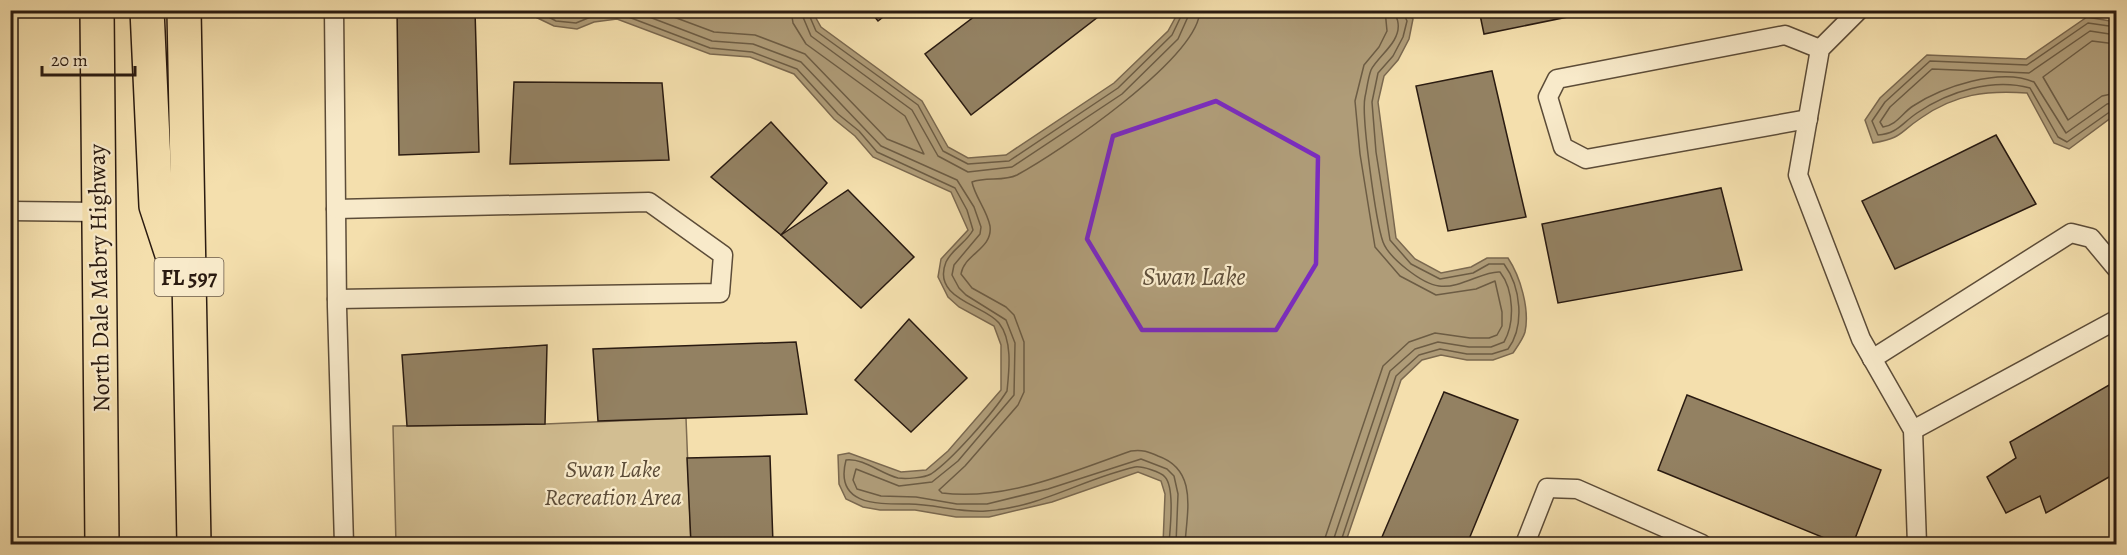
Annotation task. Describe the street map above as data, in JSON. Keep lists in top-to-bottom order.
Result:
{
  "streets": {
    "main road": ["FL 597", "North Dale Mabry Highway"]
  },
  "water": ["Swan Lake"],
  "parks": ["Swan Lake Recreation Area"],
  "scale_bar": "20 m"
}
